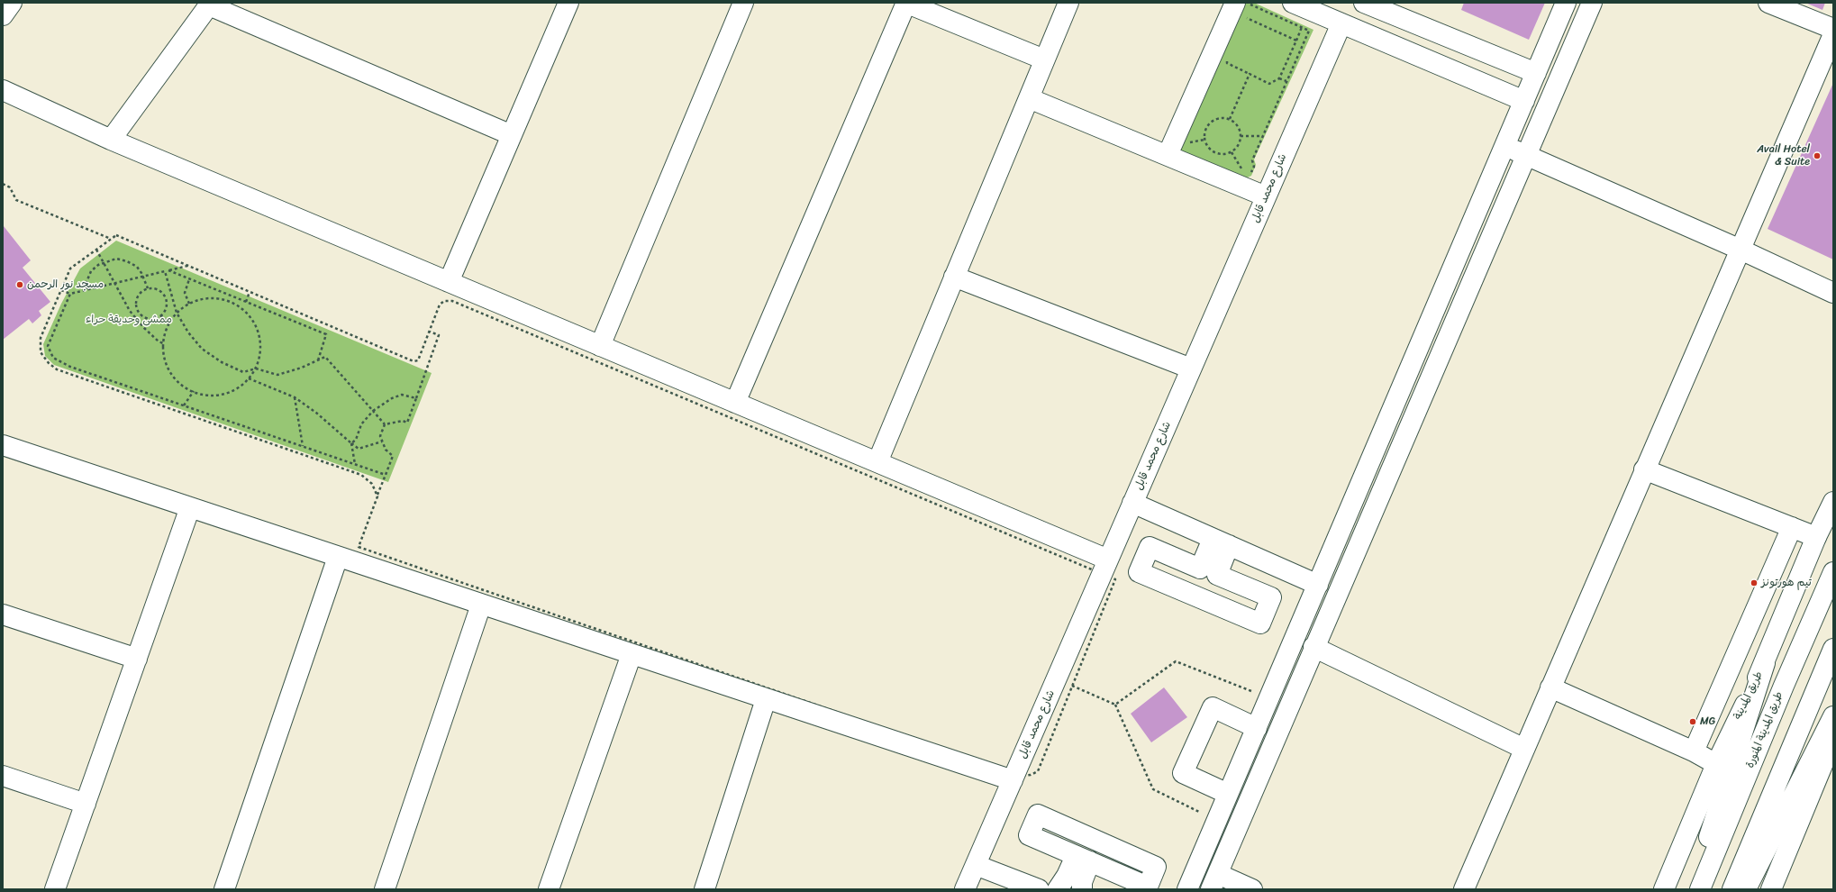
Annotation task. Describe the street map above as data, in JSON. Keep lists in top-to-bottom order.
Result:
{
  "streets": {
    "main road": ["شارع محمد قابل", "طريق المدينة", "طريق المدينة المنورة"]
  },
  "parks": ["ممشى وحديقة حراء"],
  "places": [
    "Avail Hotel & Suite",
    "مسجد نور الرحمن",
    "تيم هورتونز",
    "MG"
  ]
}
